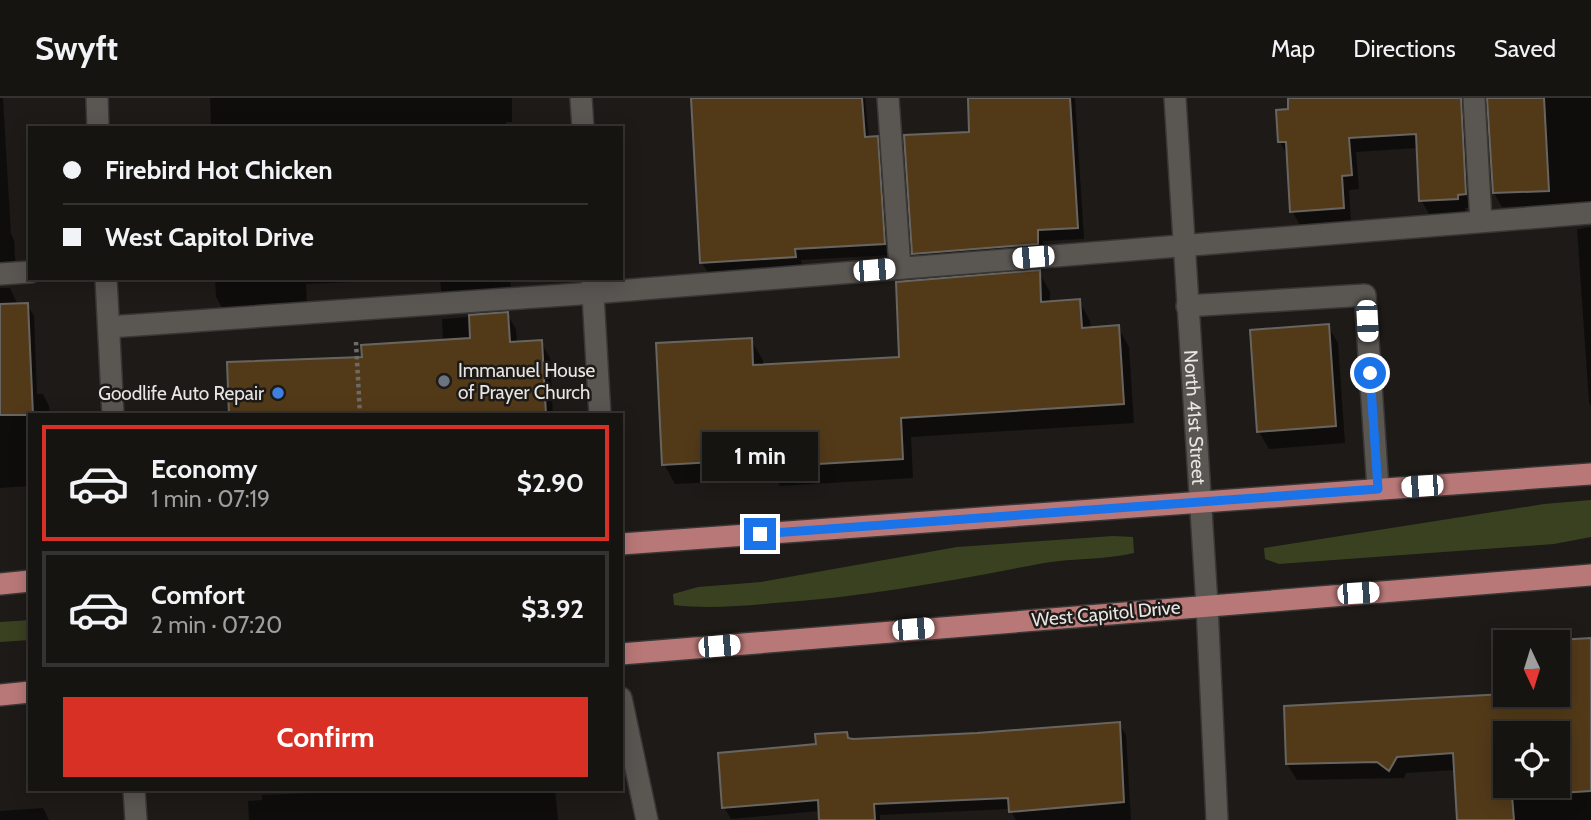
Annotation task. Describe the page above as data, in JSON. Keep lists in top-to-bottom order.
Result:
{
  "streets": {
    "main road": ["West Capitol Drive"],
    "street": ["North 41st Street"]
  },
  "crossings": [
    ["North 41st Street", "West Capitol Drive"]
  ],
  "places": ["Immanuel House of Prayer Church", "Goodlife Auto Repair"],
  "north": "bottom",
  "page": {
    "header": "Swyft",
    "nav": ["Map", "Directions", "Saved"],
    "banner": ["Firebird Hot Chicken", "West Capitol Drive"],
    "list": [
      {
        "name": "Economy",
        "note": "1 min · 07:19",
        "value": "$2.90"
      },
      {
        "name": "Comfort",
        "note": "2 min · 07:20",
        "value": "$3.92"
      }
    ],
    "bubble": "1 min",
    "buttons": "Confirm"
  }
}
